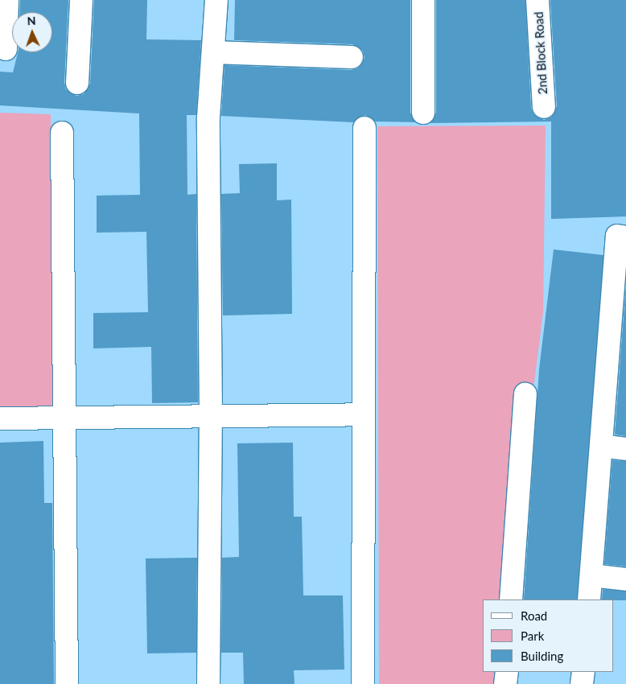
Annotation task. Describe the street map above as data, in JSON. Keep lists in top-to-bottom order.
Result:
{
  "streets": {
    "street": ["2nd Block Road"]
  },
  "legend": ["Road", "Park", "Building"],
  "north": "top"
}
